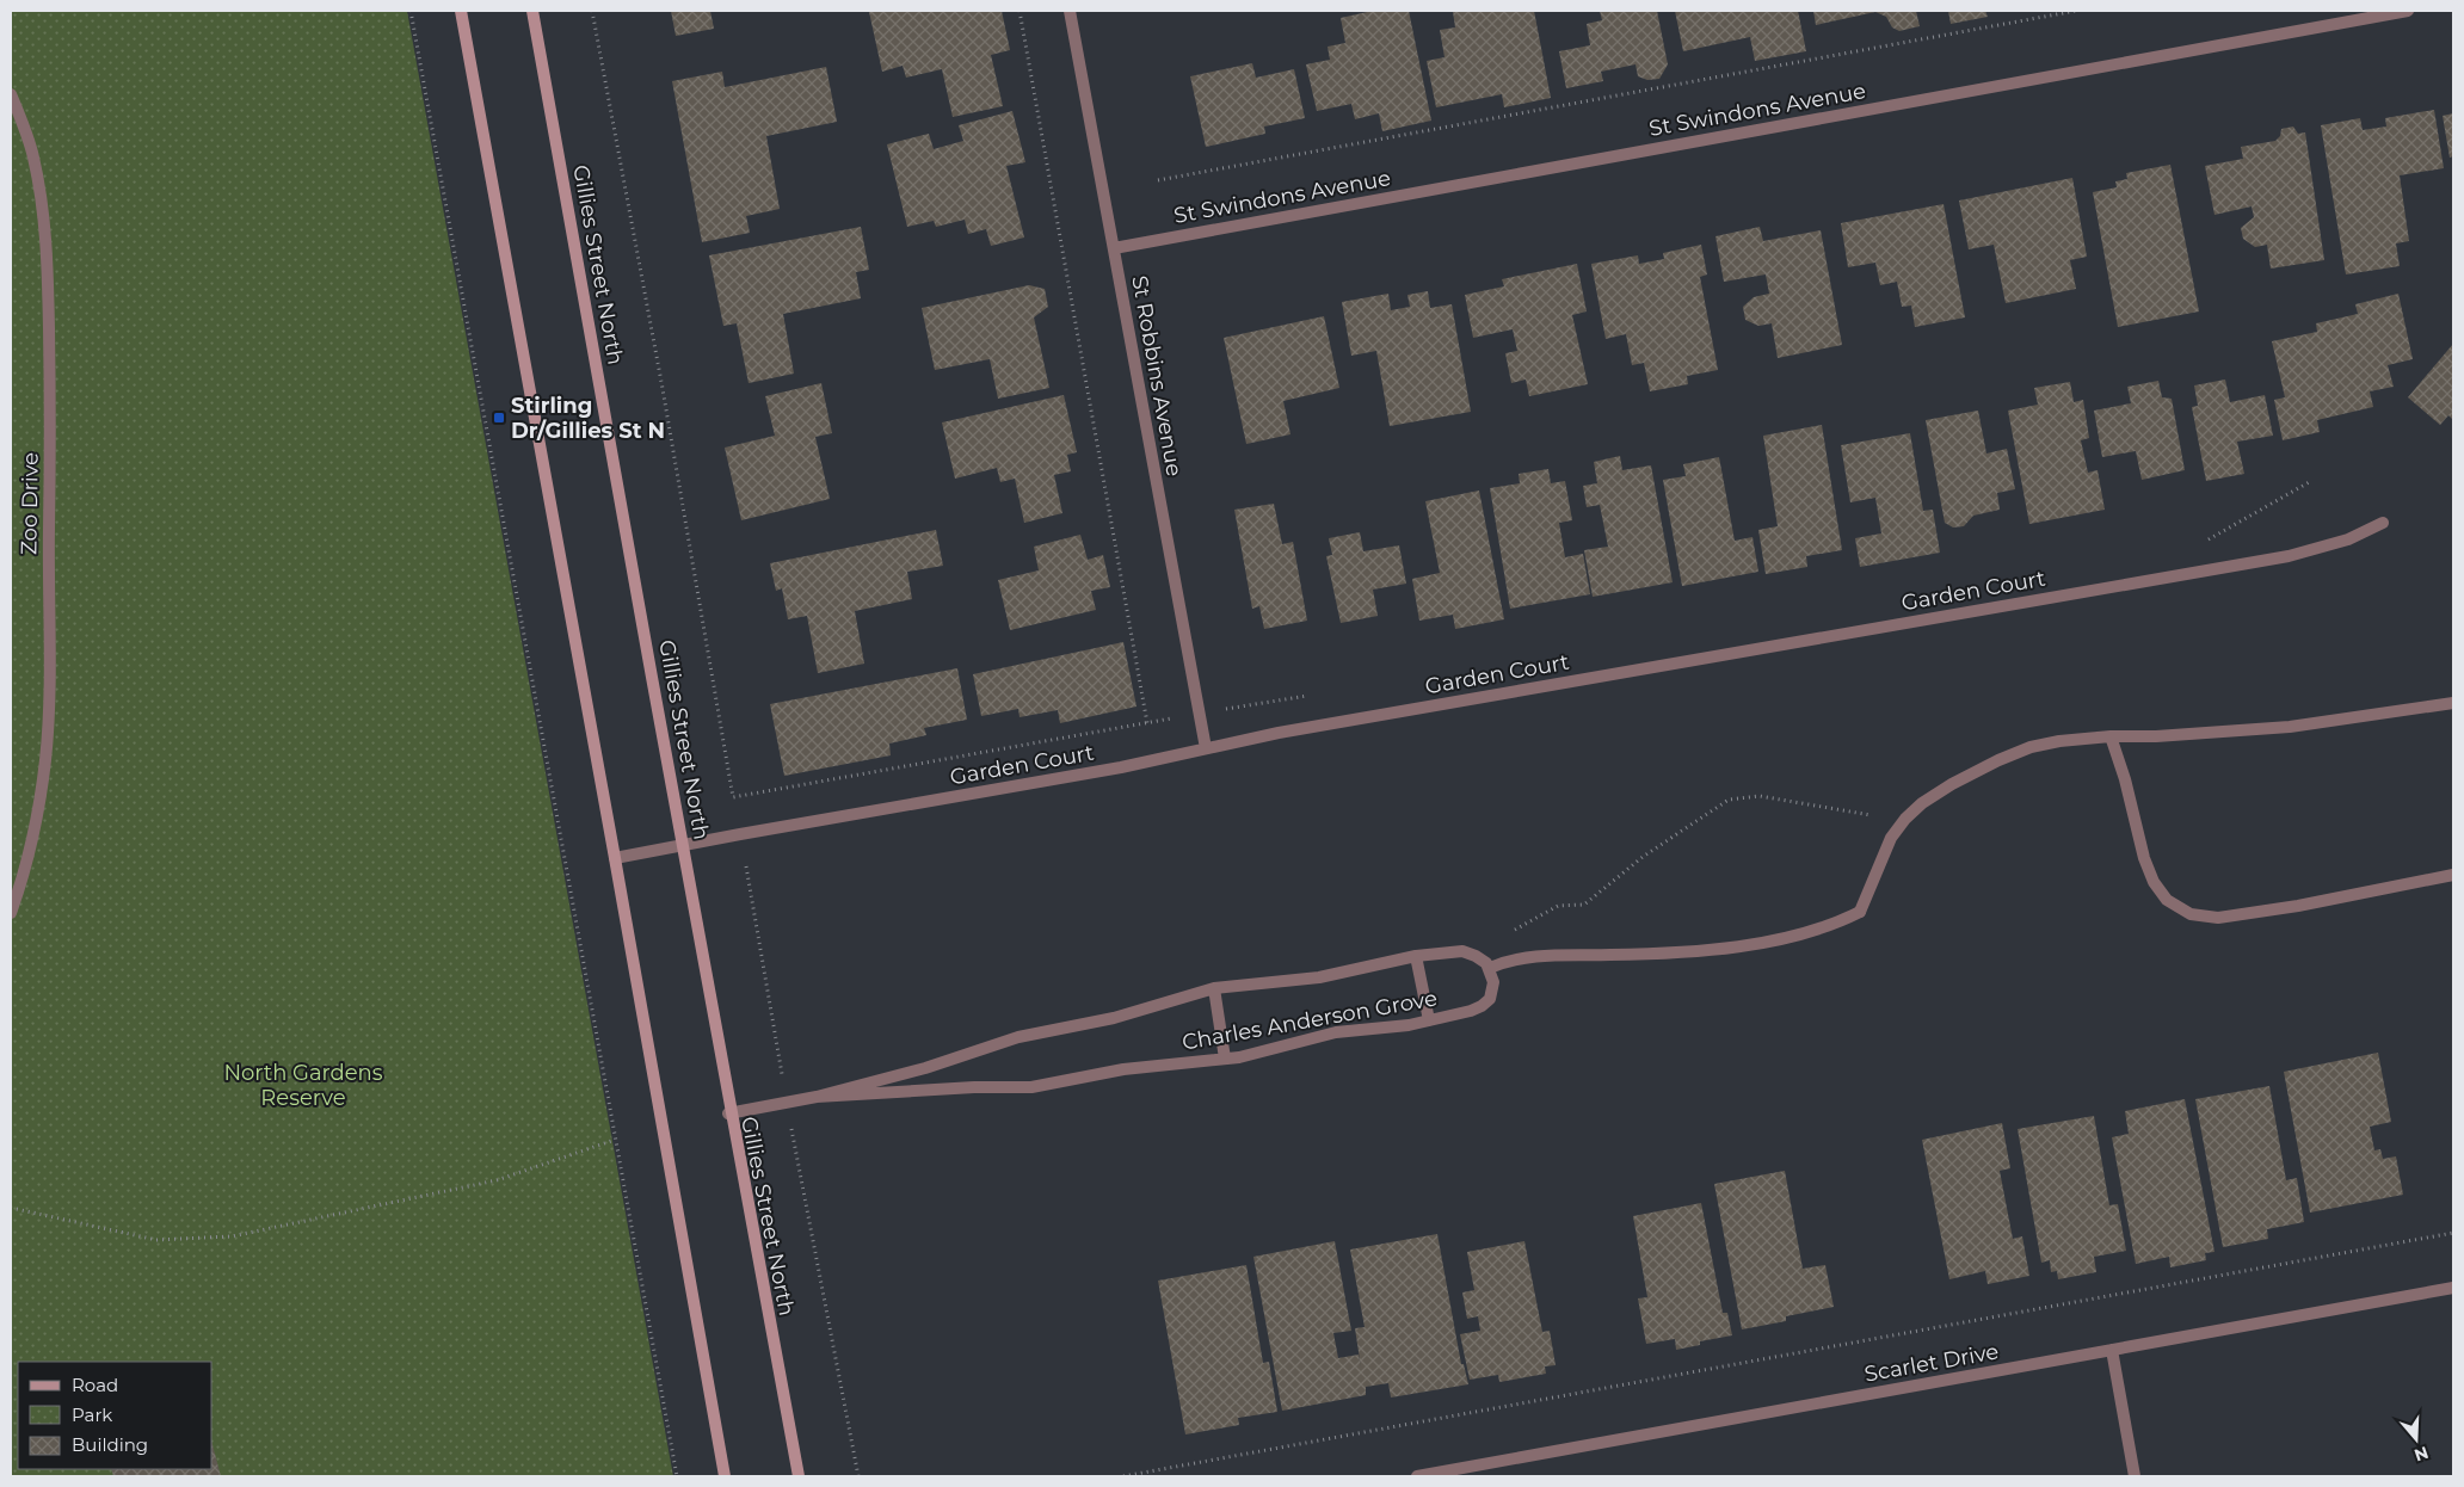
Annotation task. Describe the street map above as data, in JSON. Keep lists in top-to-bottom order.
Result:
{
  "streets": {
    "main road": ["Gillies Street North"],
    "street": [
      "St Swindons Avenue",
      "St Robbins Avenue",
      "Zoo Drive",
      "Garden Court",
      "Charles Anderson Grove",
      "Scarlet Drive"
    ]
  },
  "crossings": [
    ["St Swindons Avenue", "St Robbins Avenue"],
    ["Gillies Street North", "Garden Court"],
    ["Gillies Street North", "Charles Anderson Grove"],
    ["St Robbins Avenue", "Garden Court"]
  ],
  "parks": ["North Gardens Reserve"],
  "places": {
    "transit": ["Stirling Dr/Gillies St N"]
  },
  "legend": ["Road", "Park", "Building"],
  "north": "bottom"
}
